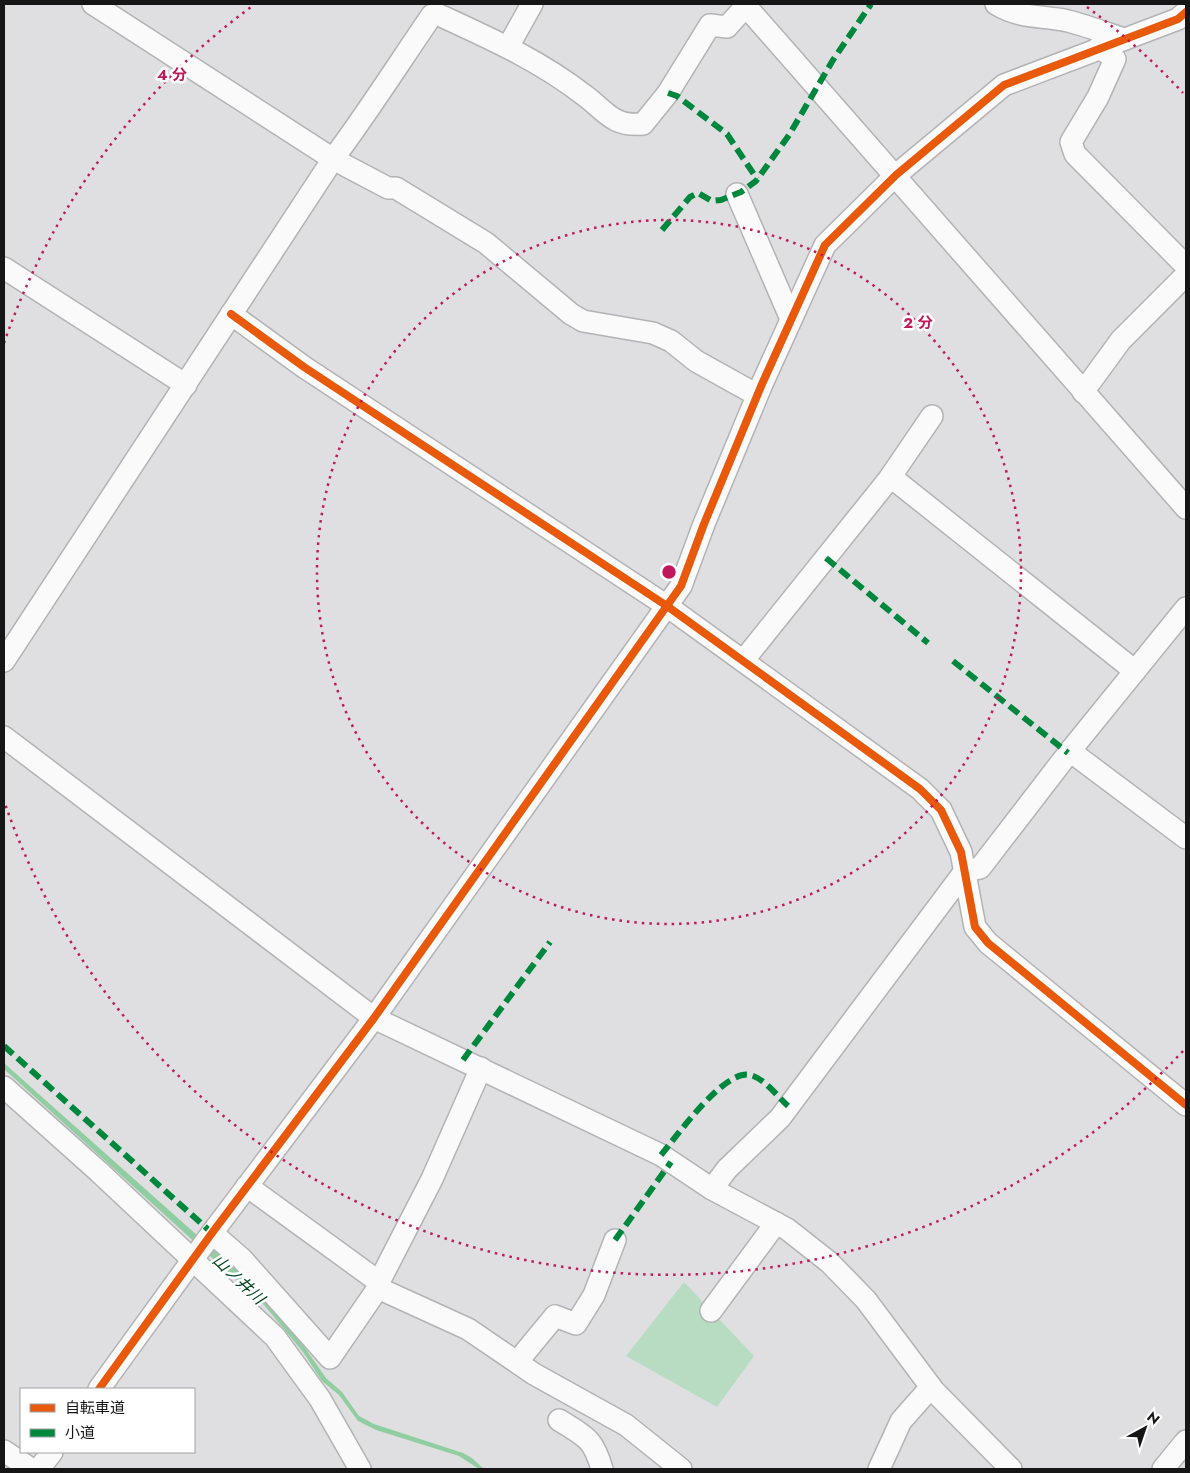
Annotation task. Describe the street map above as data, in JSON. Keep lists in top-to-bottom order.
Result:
{
  "water": ["山ノ井川"],
  "legend": ["自転車道", "小道"],
  "north": "top right",
  "rings": ["4 分", "2 分"]
}
